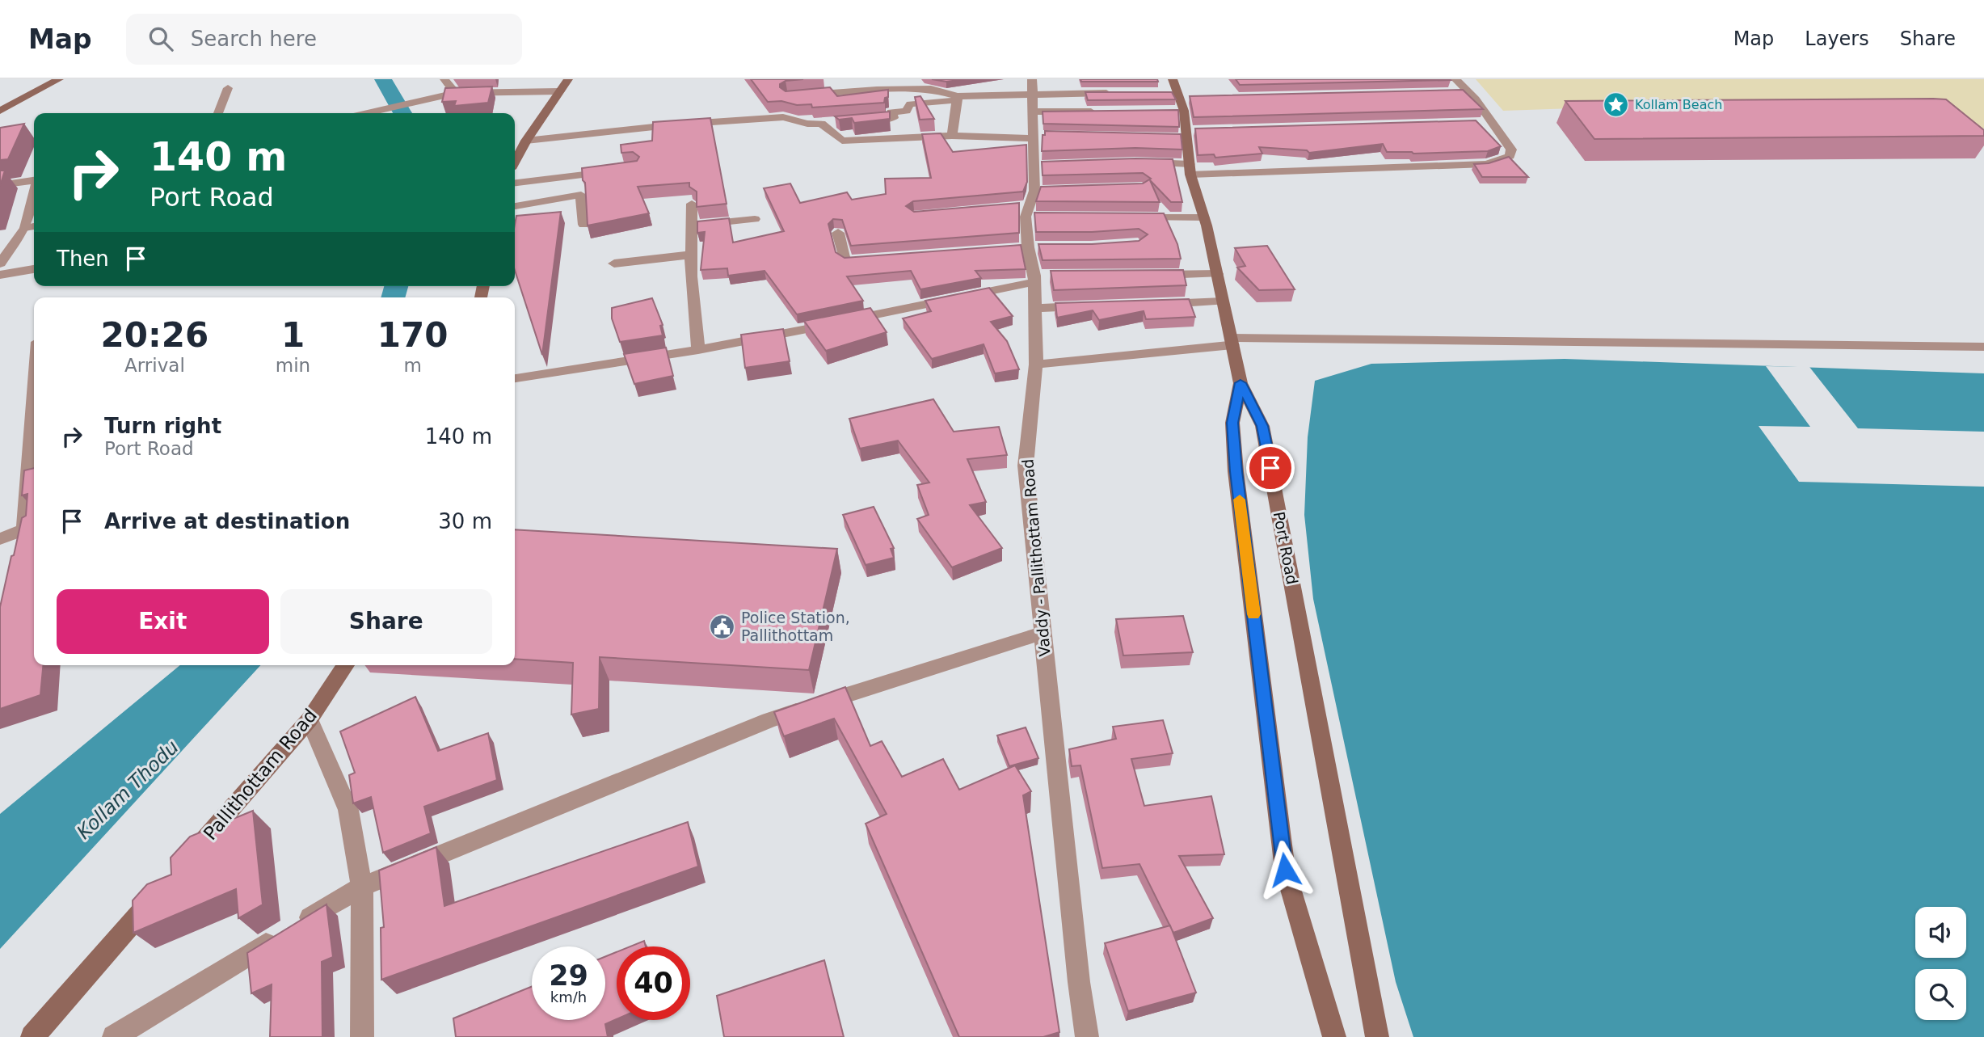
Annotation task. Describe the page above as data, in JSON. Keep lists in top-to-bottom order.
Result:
{
  "streets": {
    "street": ["Port Road", "Vaddy - Pallithottam Road", "Pallithottam Road"]
  },
  "water": ["Kollam Thodu"],
  "places": {
    "place": ["Kollam Beach"],
    "public building": ["Police Station, Pallithottam"]
  },
  "page": {
    "header": "Map",
    "search": "Search here",
    "nav": ["Map", "Layers", "Share"],
    "turn": ["140 m", "Port Road"],
    "then": "Then",
    "eta": [
      "20:26",
      "Arrival",
      "1",
      "min",
      "170",
      "m"
    ],
    "list": [
      {
        "name": "Turn right",
        "note": "Port Road",
        "value": "140 m"
      },
      {
        "name": "Arrive at destination",
        "value": "30 m"
      }
    ],
    "buttons": ["Exit", "Share"],
    "speed": "29 km/h",
    "limit": "40"
  }
}
